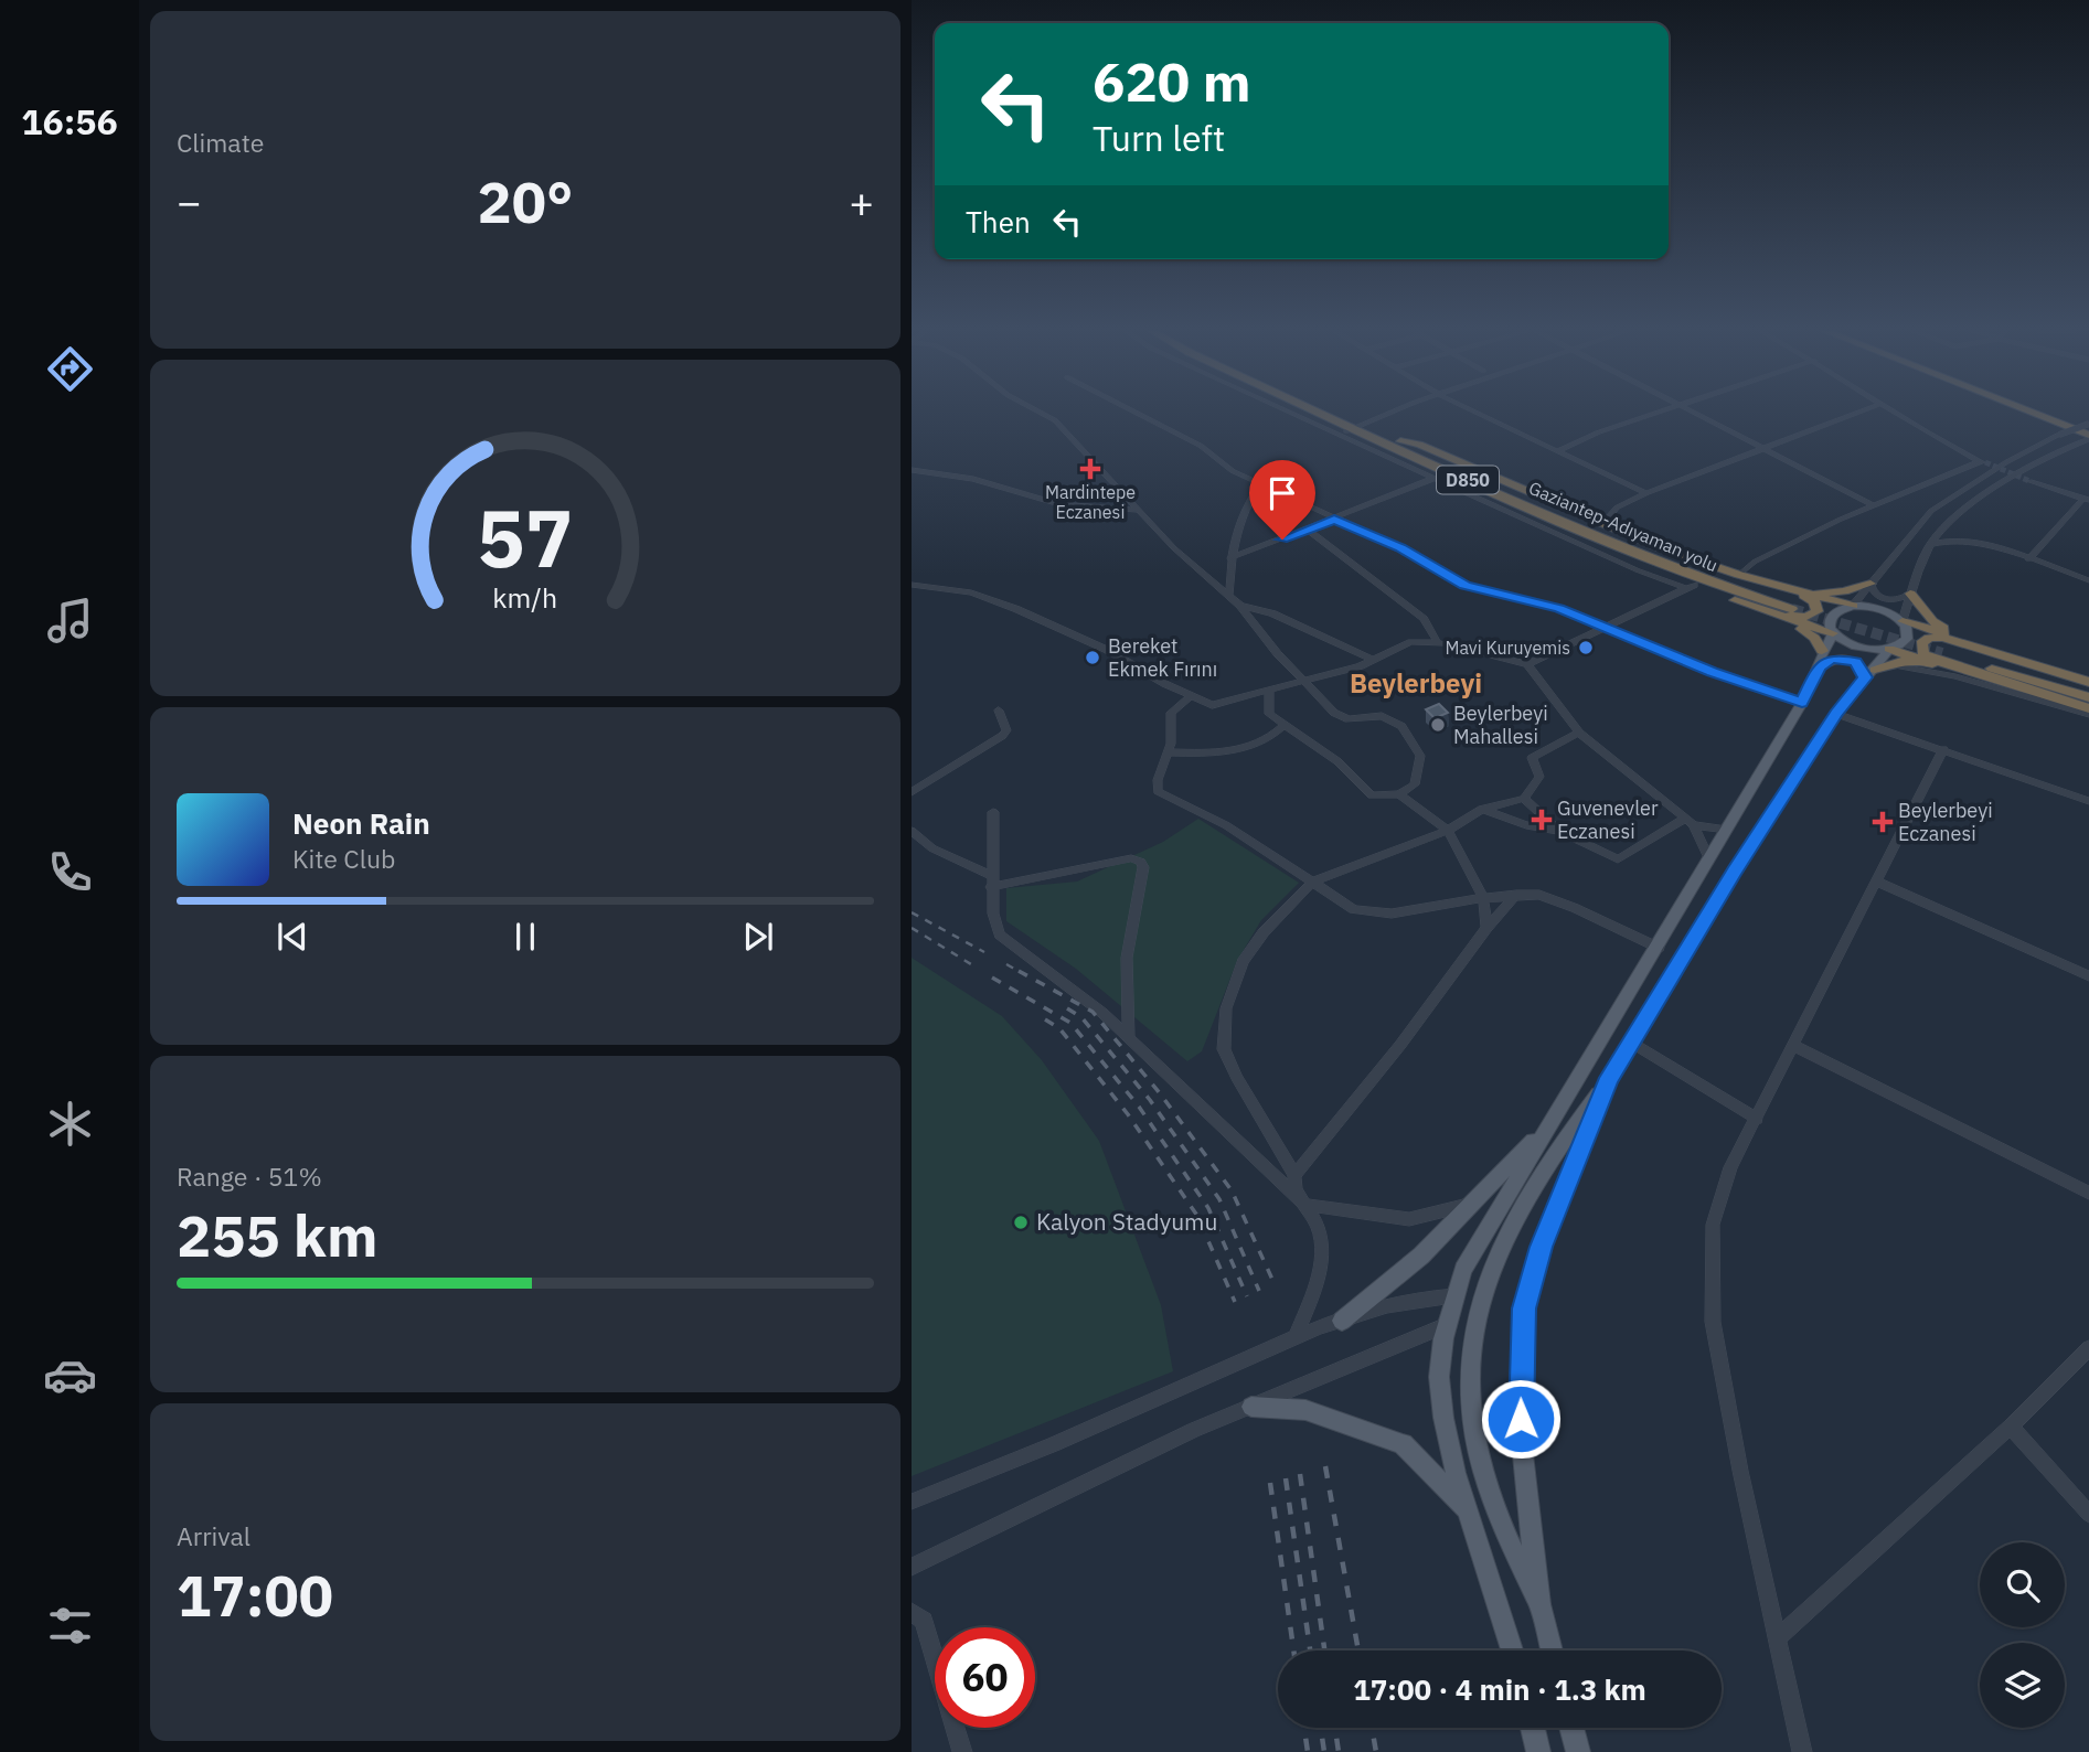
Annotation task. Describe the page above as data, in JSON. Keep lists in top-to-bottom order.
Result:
{
  "streets": {
    "highway": ["D850", "Gaziantep-Adıyaman yolu"]
  },
  "districts": ["Beylerbeyi"],
  "places": {
    "health": ["Mardintepe Eczanesi", "Guvenevler Eczanesi", "Beylerbeyi Eczanesi"],
    "other": [
      "Mavi Kuruyemis",
      "Bereket Ekmek Fırını",
      "Beylerbeyi Mahallesi",
      "Kalyon Stadyumu"
    ]
  },
  "page": {
    "tabs": "16:56",
    "tile": [
      "Climate",
      ["Range · 51%", "255 km"],
      ["Arrival", "17:00"]
    ],
    "turn": ["620 m", "Turn left"],
    "heat": ["−", "20°", "+"],
    "then": "Then",
    "song": ["Neon Rain", "Kite Club"],
    "limit": "60",
    "trip": "17:00 · 4 min · 1.3 km",
    "gauge": ["57", "km/h"]
  }
}
